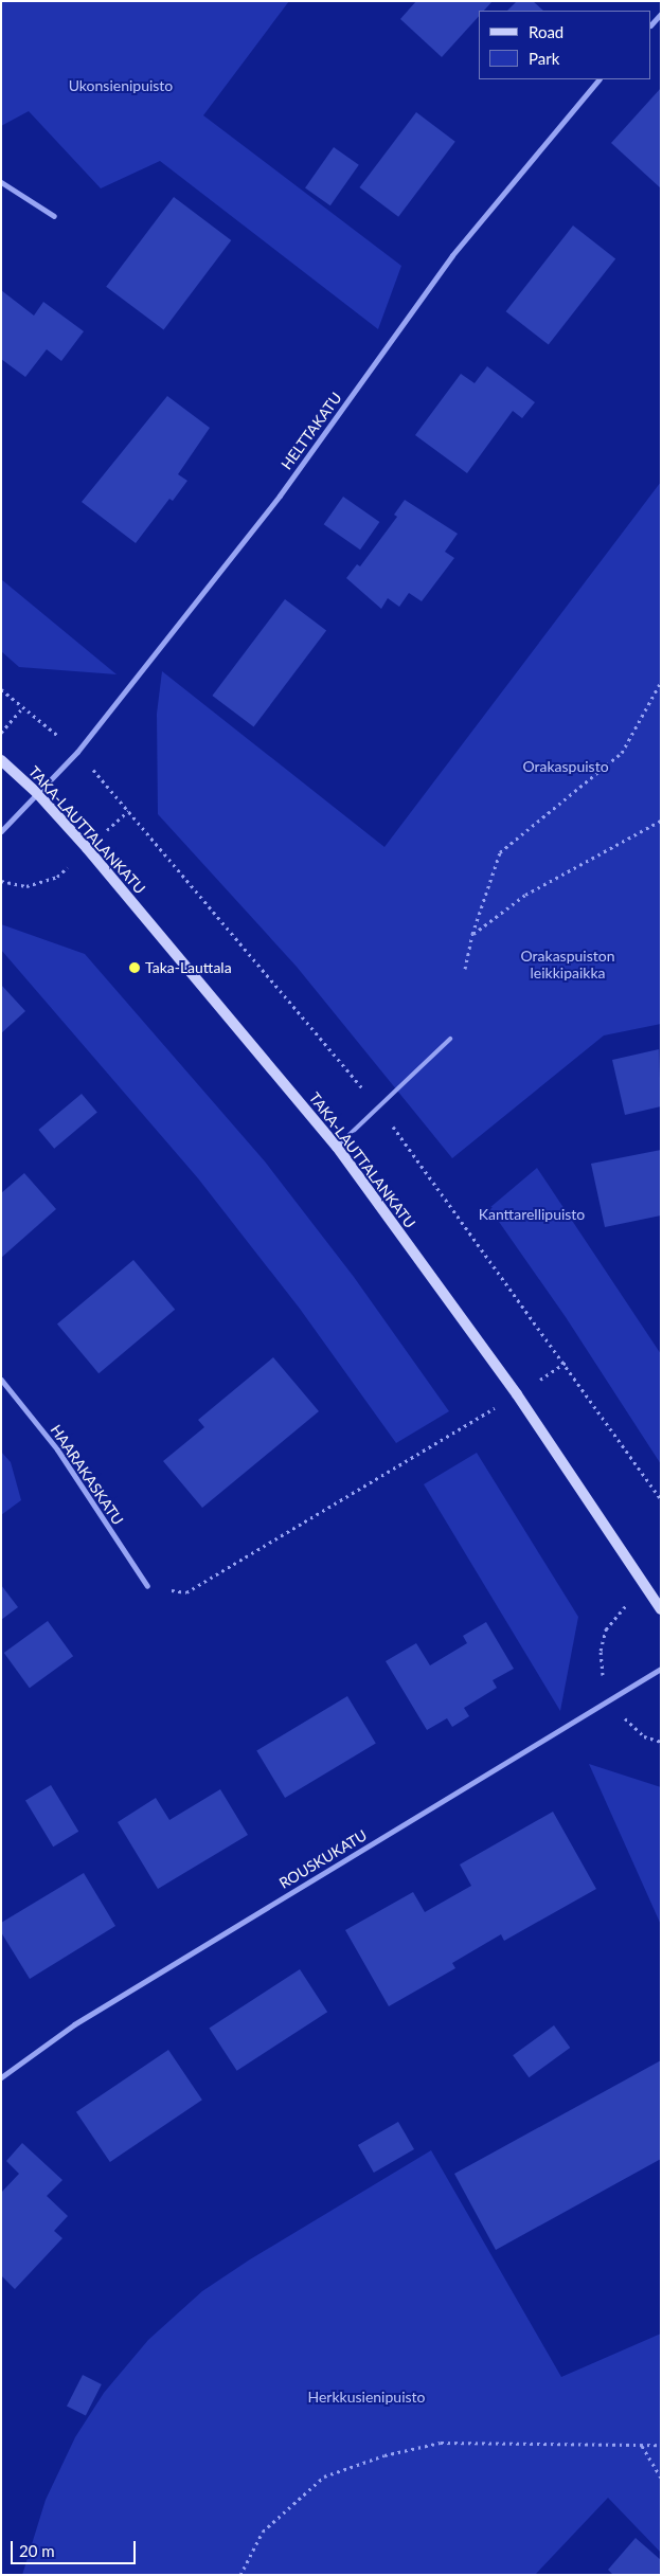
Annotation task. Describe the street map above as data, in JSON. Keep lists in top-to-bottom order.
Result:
{
  "streets": {
    "main road": ["TAKA-LAUTTALANKATU"],
    "street": ["HELTTAKATU", "HAARAKASKATU", "ROUSKUKATU"]
  },
  "crossings": [
    ["HELTTAKATU", "TAKA-LAUTTALANKATU"]
  ],
  "parks": [
    "Ukonsienipuisto",
    "Orakaspuisto",
    "Orakaspuiston leikkipaikka",
    "Kanttarellipuisto",
    "Herkkusienipuisto"
  ],
  "places": ["Taka-Lauttala"],
  "legend": ["Road", "Park"],
  "scale_bar": "20 m"
}
